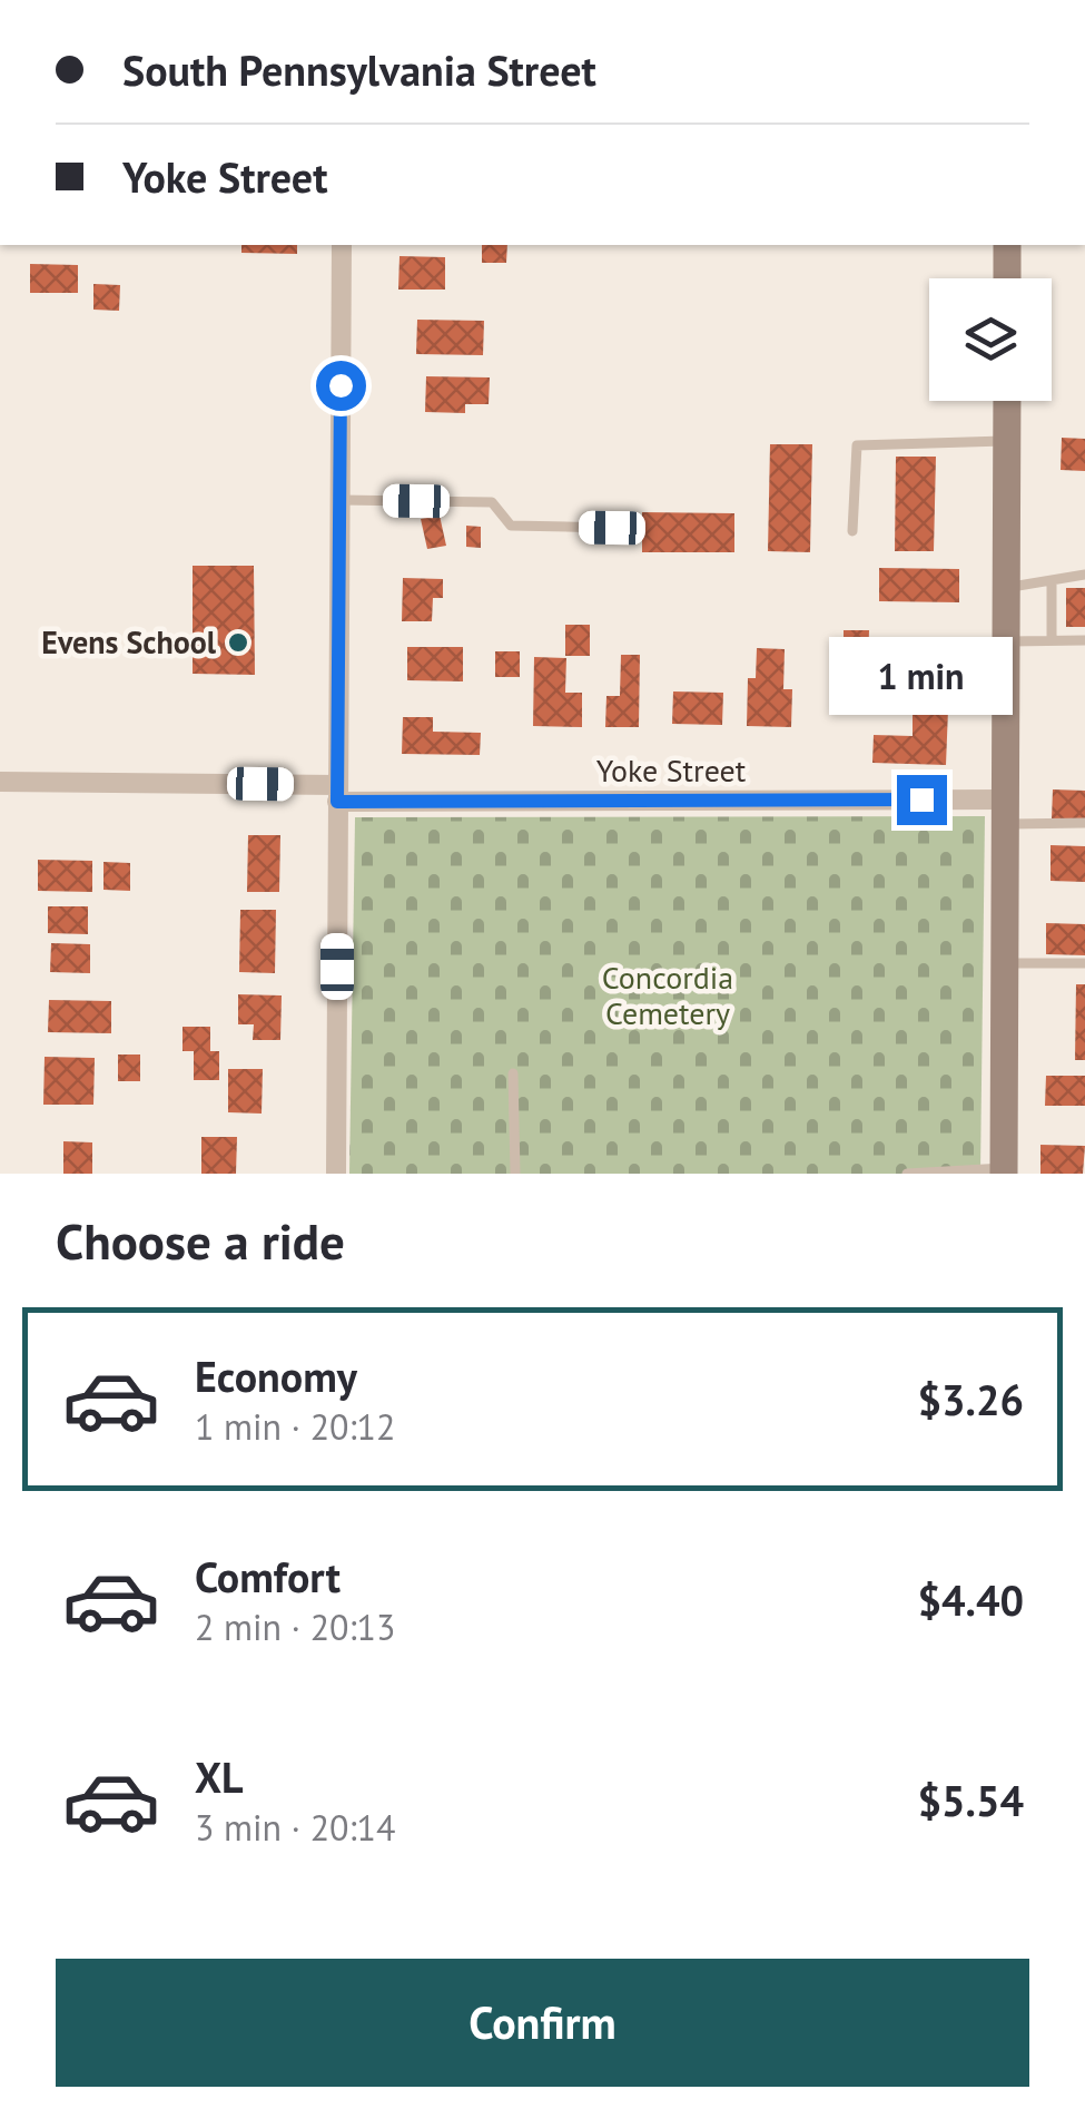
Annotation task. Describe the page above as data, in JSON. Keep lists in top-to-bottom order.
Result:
{
  "streets": {
    "street": ["Yoke Street"]
  },
  "parks": ["Concordia Cemetery"],
  "places": ["Evens School"],
  "page": {
    "banner": ["South Pennsylvania Street", "Yoke Street"],
    "bubble": "1 min",
    "heading": "Choose a ride",
    "list": [
      {
        "name": "Economy",
        "note": "1 min · 20:12",
        "value": "$3.26"
      },
      {
        "name": "Comfort",
        "note": "2 min · 20:13",
        "value": "$4.40"
      },
      {
        "name": "XL",
        "note": "3 min · 20:14",
        "value": "$5.54"
      }
    ],
    "buttons": "Confirm"
  }
}
